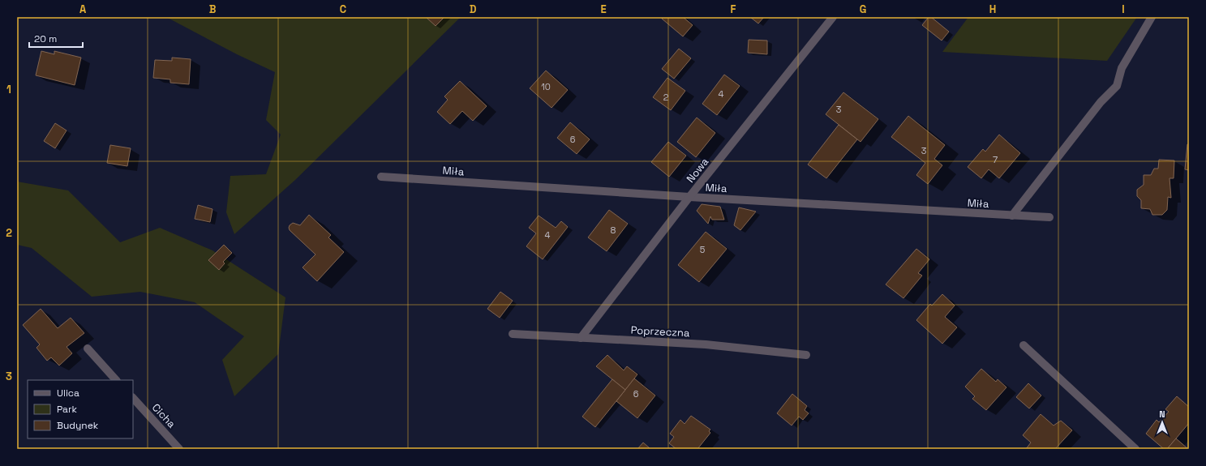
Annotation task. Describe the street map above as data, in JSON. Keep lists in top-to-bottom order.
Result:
{
  "streets": {
    "street": [
      "Nowa",
      "Miła",
      "Poprzeczna",
      "Cicha"
    ]
  },
  "crossings": [
    ["Nowa", "Miła"],
    ["Nowa", "Poprzeczna"]
  ],
  "house_numbers": [
    "10",
    "4",
    "2",
    "3",
    "6",
    "3",
    "7",
    "8",
    "4",
    "5",
    "6"
  ],
  "legend": ["Ulica", "Park", "Budynek"],
  "scale_bar": "20 m",
  "north": "top",
  "grid": {
    "columns": [
      "A",
      "B",
      "C",
      "D",
      "E",
      "F",
      "G",
      "H",
      "I"
    ],
    "rows": ["1", "2", "3"]
  }
}
